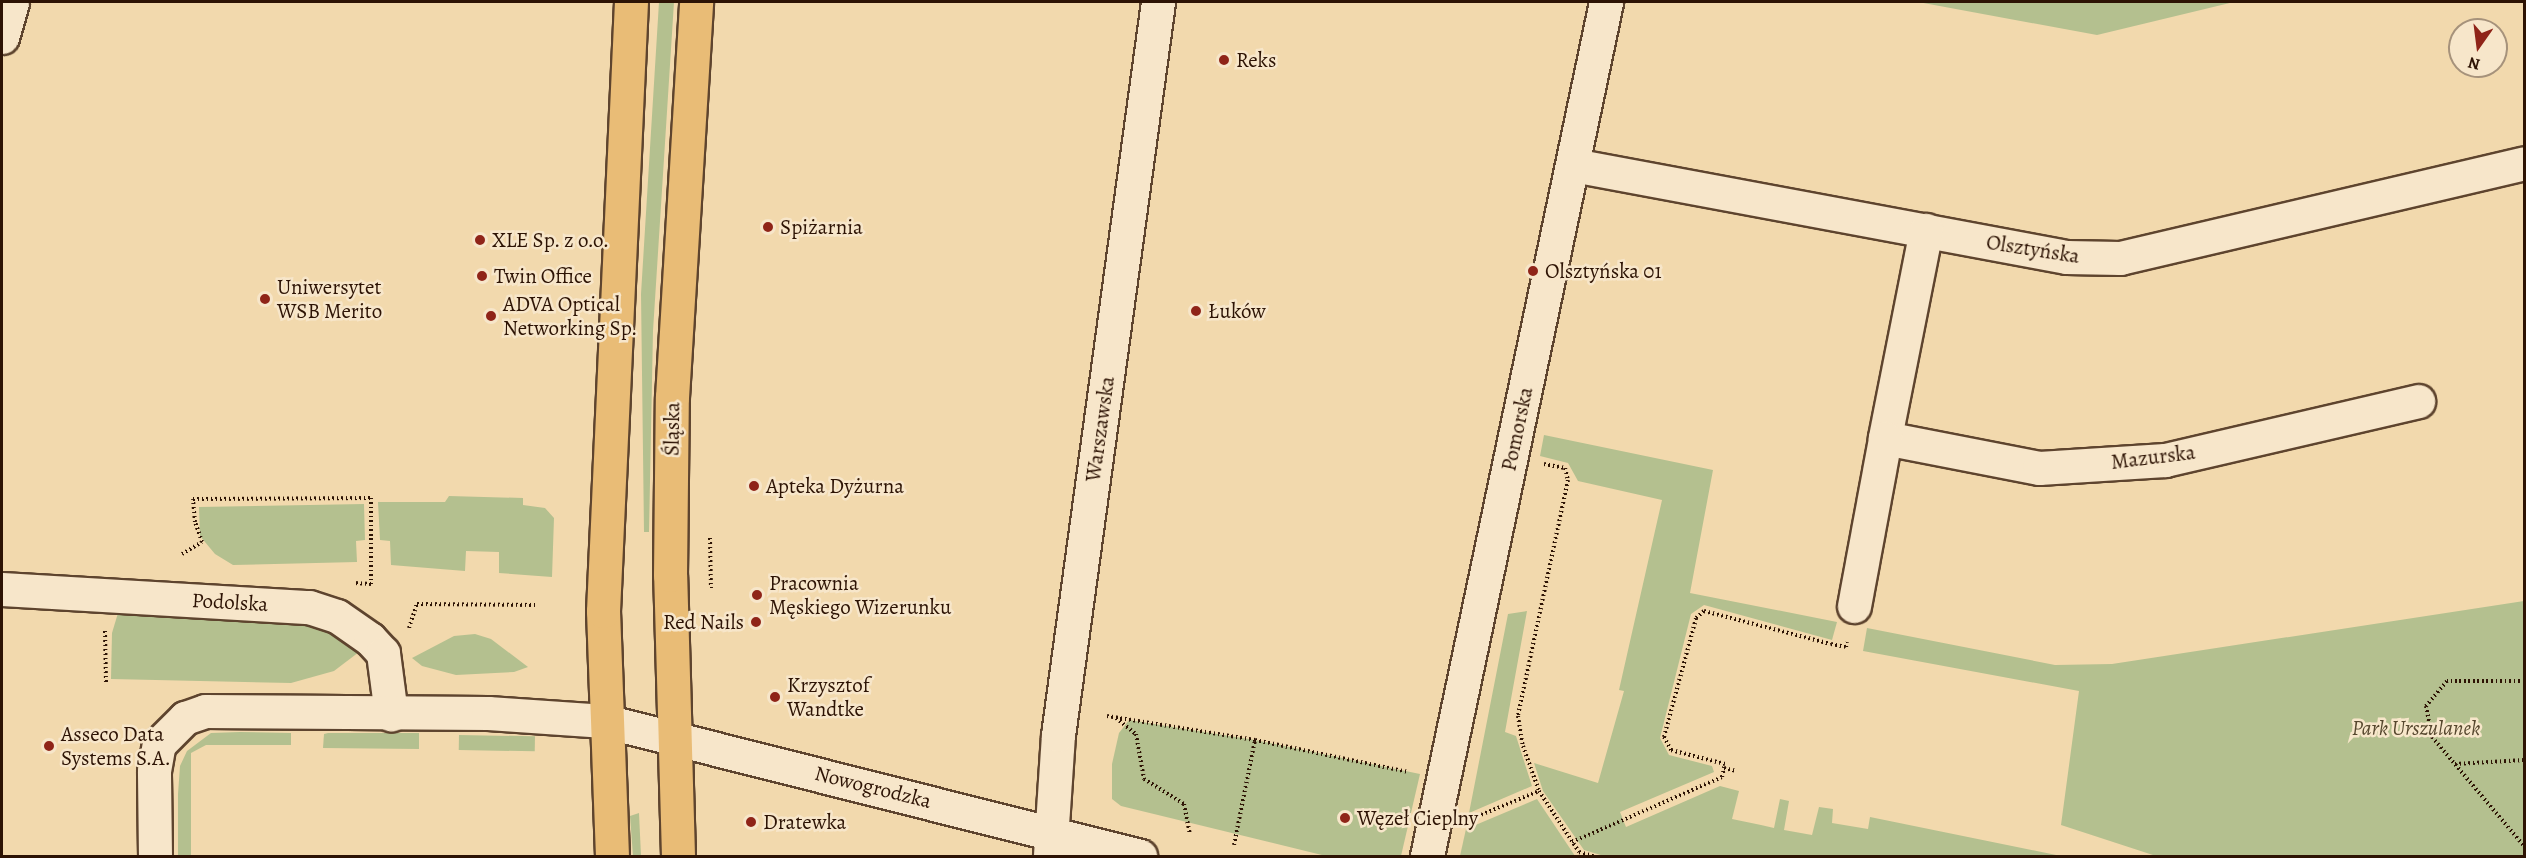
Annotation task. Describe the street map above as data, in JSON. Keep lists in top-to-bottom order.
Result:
{
  "streets": {
    "main road": ["Śląska"],
    "street": [
      "Olsztyńska",
      "Warszawska",
      "Pomorska",
      "Mazurska",
      "Podolska",
      "Nowogrodzka"
    ]
  },
  "crossings": [
    ["Olsztyńska", "Pomorska"],
    ["Śląska", "Nowogrodzka"],
    ["Warszawska", "Nowogrodzka"]
  ],
  "parks": ["Park Urszulanek"],
  "places": [
    "Reks",
    "Spiżarnia",
    "XLE Sp. z o.o.",
    "Olsztyńska 01",
    "Twin Office",
    "Uniwersytet WSB Merito",
    "Łuków",
    "ADVA Optical Networking Sp.",
    "Apteka Dyżurna",
    "Pracownia Męskiego Wizerunku",
    "Red Nails",
    "Krzysztof Wandtke",
    "Asseco Data Systems S.A.",
    "Węzeł Cieplny",
    "Dratewka"
  ],
  "north": "bottom"
}
